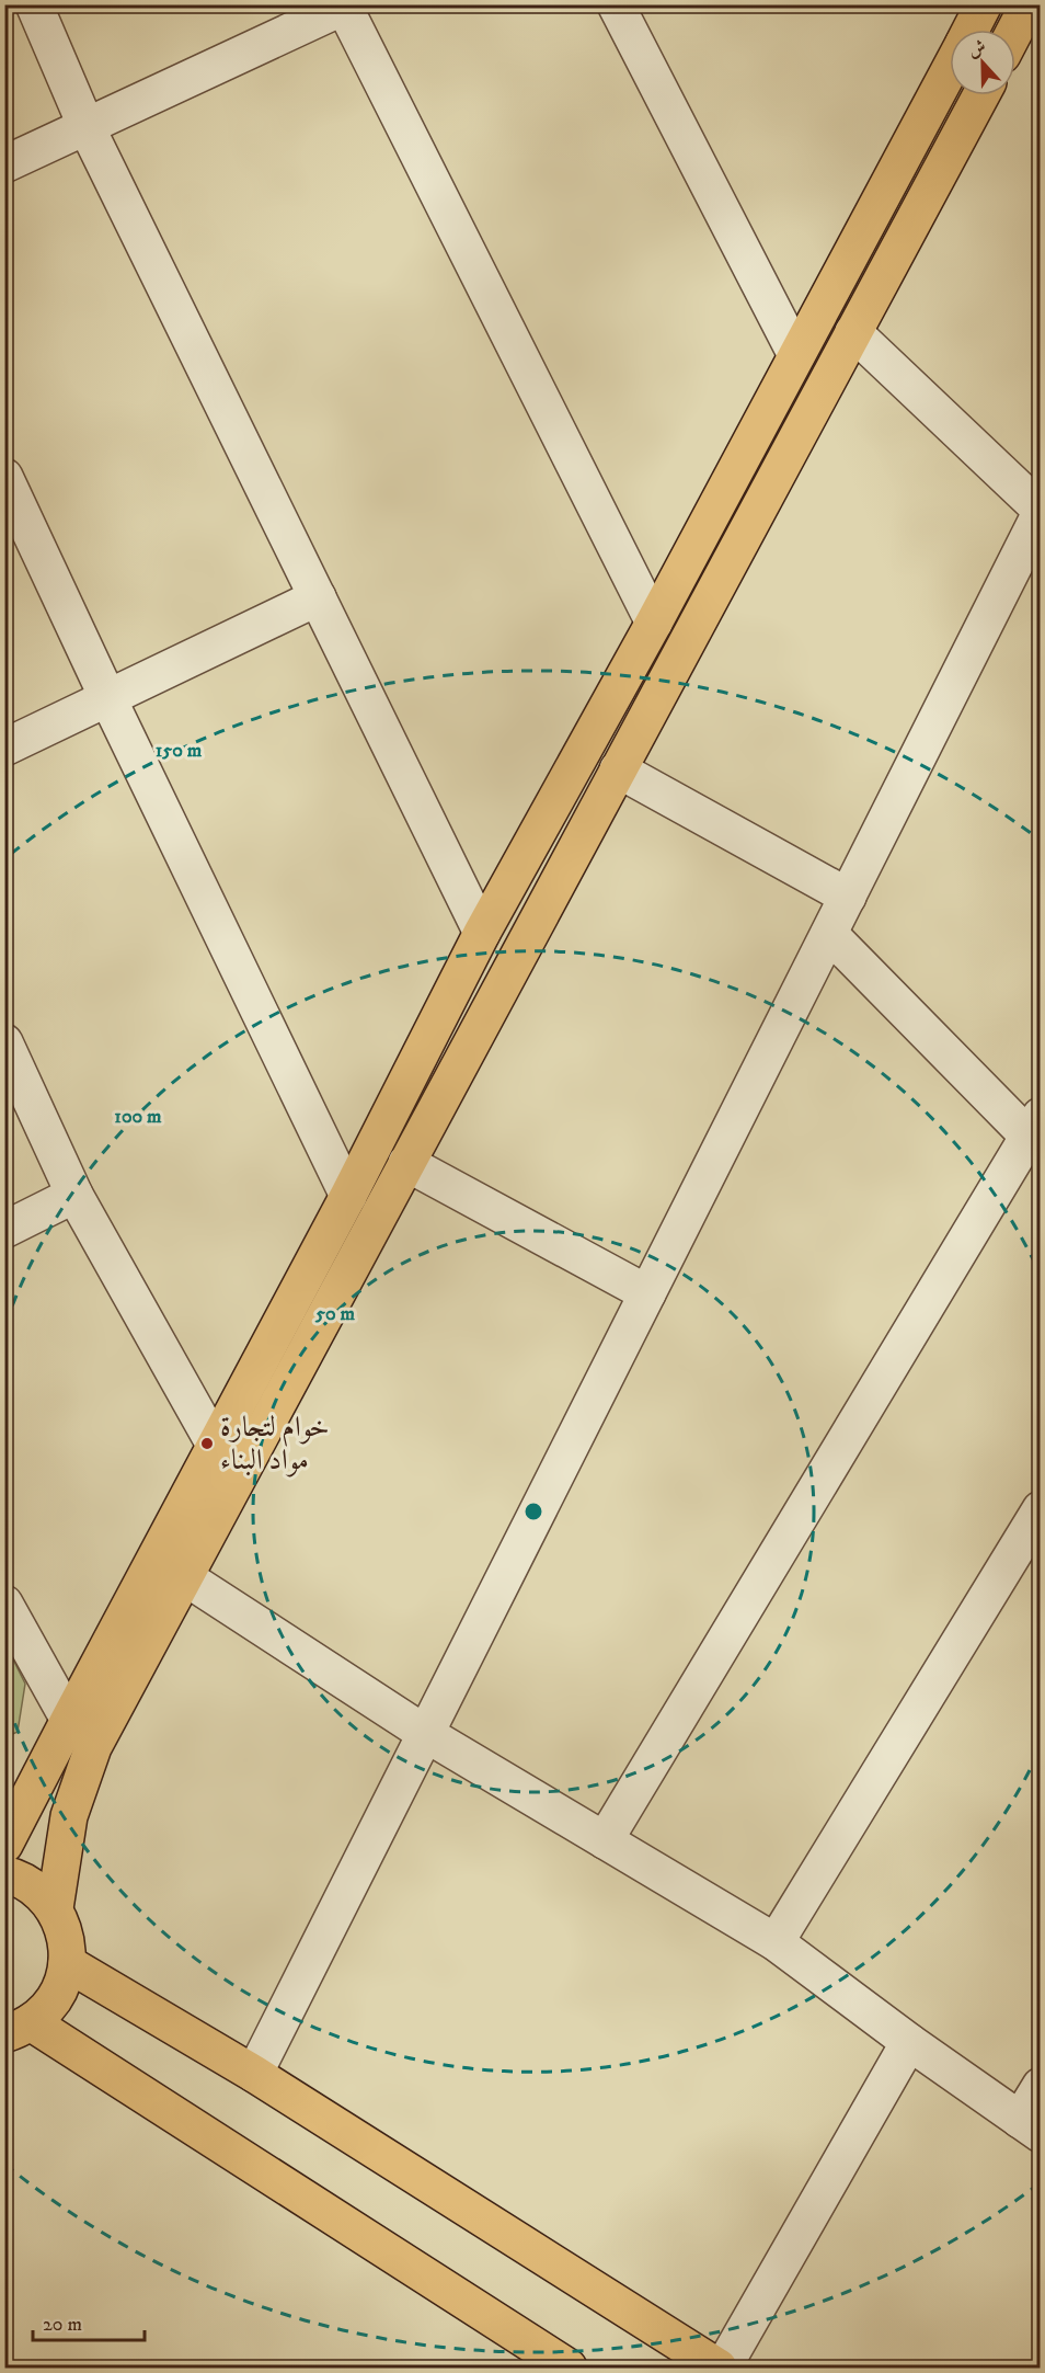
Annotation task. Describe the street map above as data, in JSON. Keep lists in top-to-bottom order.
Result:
{
  "places": ["خوام لتجارة مواد البناء"],
  "scale_bar": "20 m",
  "north": "top",
  "rings": ["150 m", "100 m", "50 m"]
}
